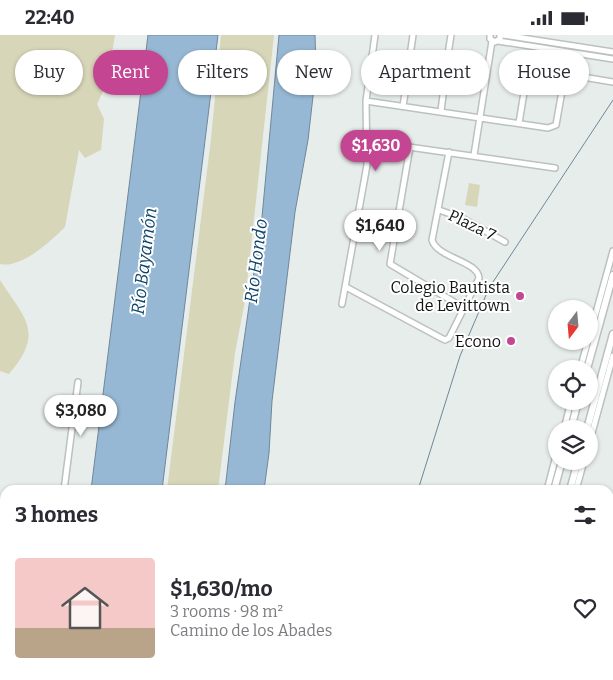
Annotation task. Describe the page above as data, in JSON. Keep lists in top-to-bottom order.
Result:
{
  "streets": {
    "street": ["Plaza 7"]
  },
  "water": ["Río Bayamón", "Río Hondo"],
  "places": ["Colegio Bautista de Levittown", "Econo"],
  "north": "bottom",
  "page": {
    "status": "22:40",
    "chip": [
      "Buy",
      "Rent",
      "Filters",
      "New",
      "Apartment",
      "House"
    ],
    "price": ["$1,630", "$1,640", "$3,080"],
    "heading": "3 homes",
    "list": [
      {
        "name": "$1,630/mo",
        "note": "3 rooms · 98 m² · Camino de los Abades"
      }
    ]
  }
}
